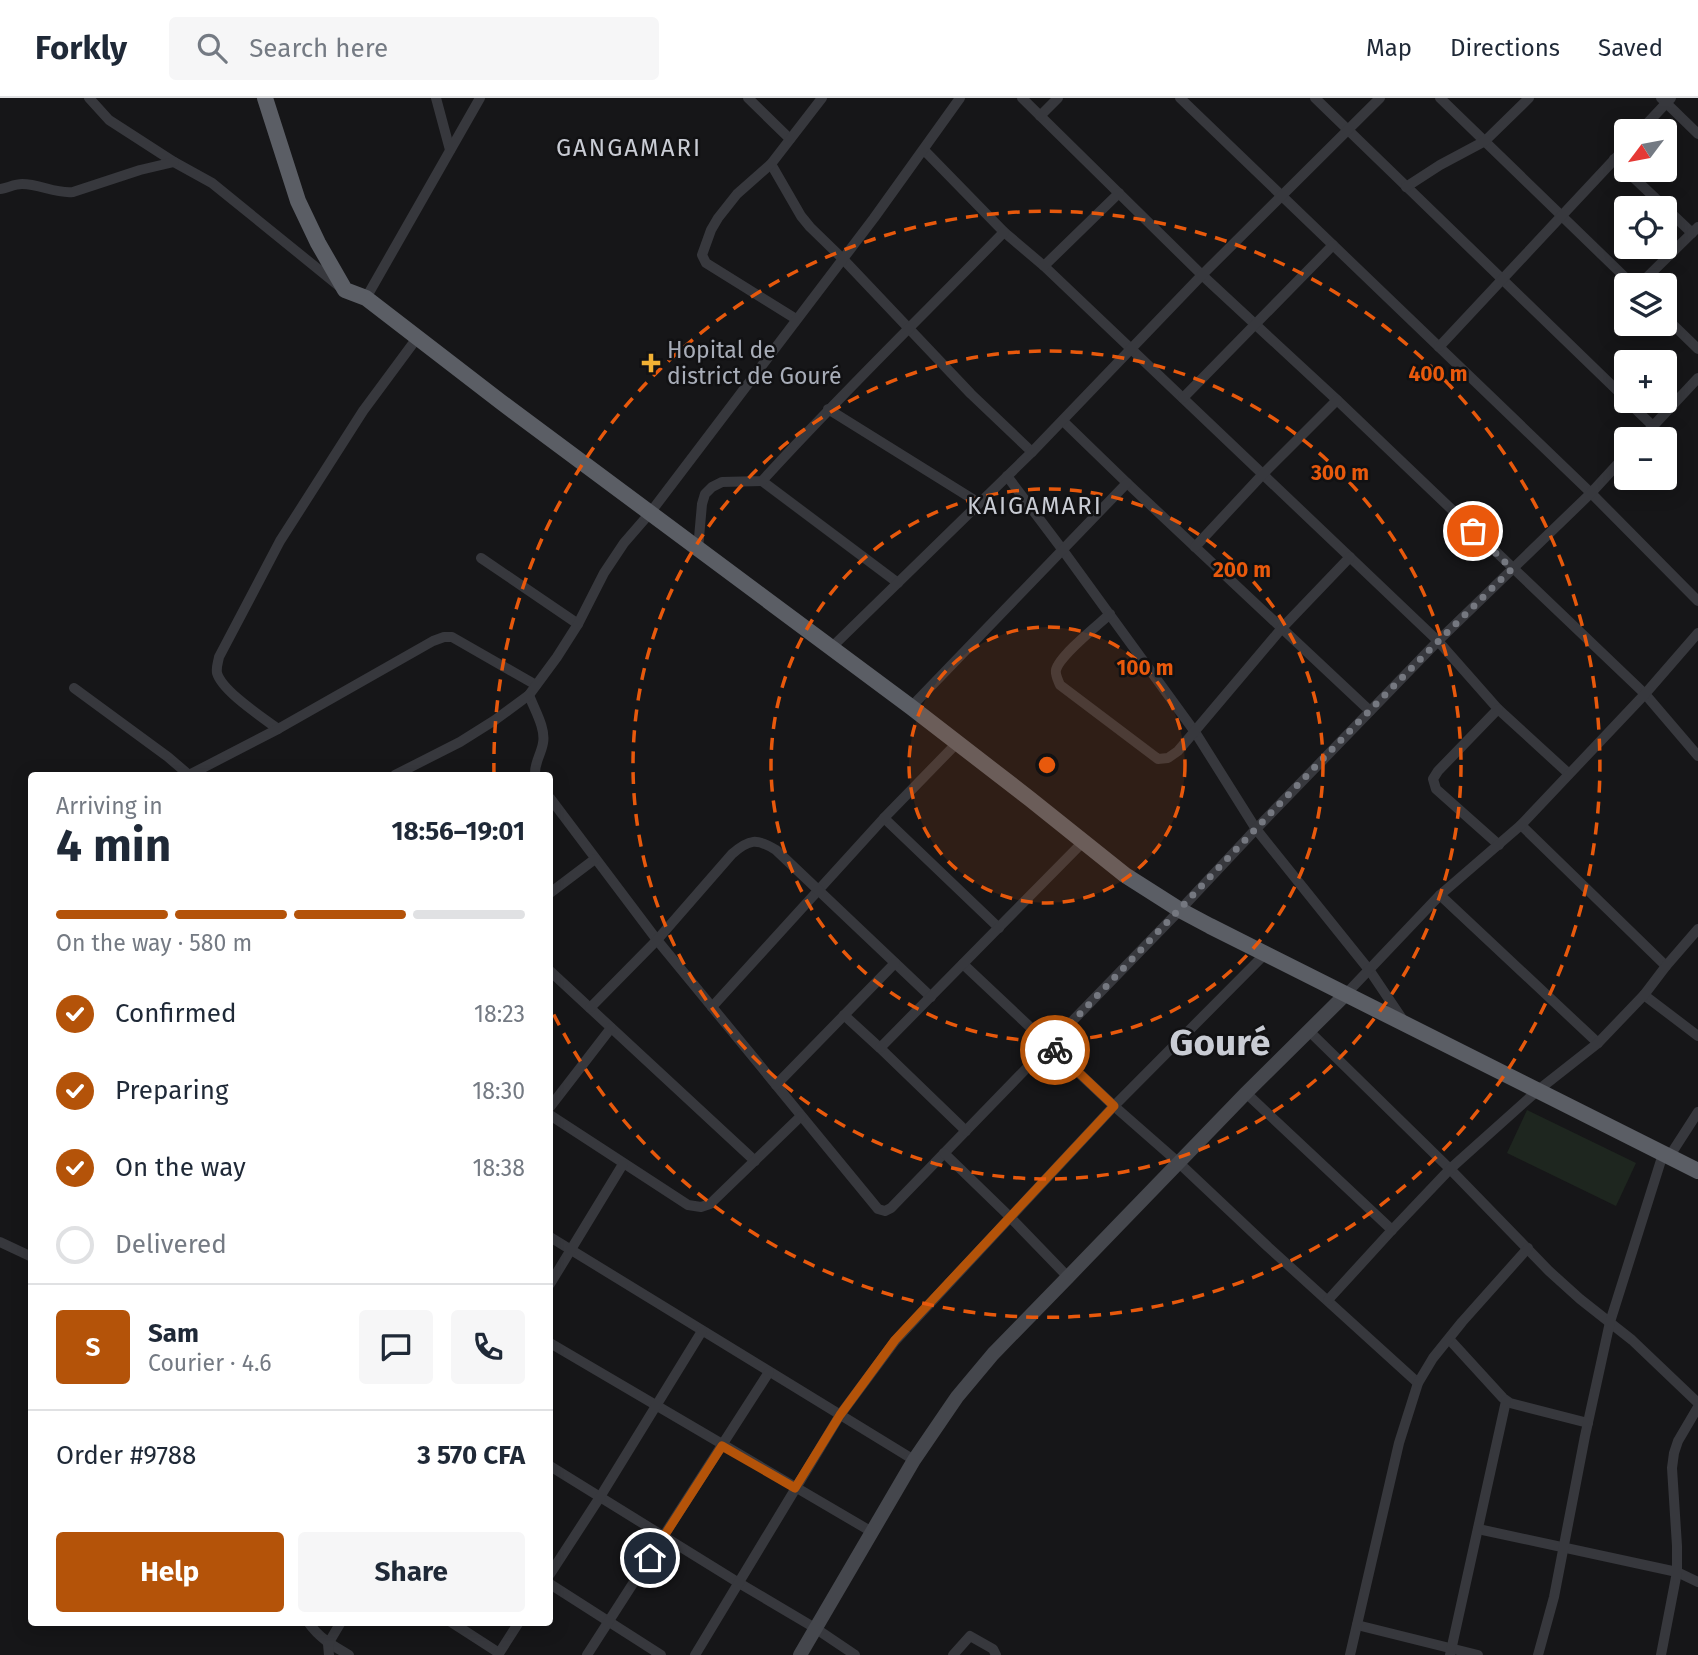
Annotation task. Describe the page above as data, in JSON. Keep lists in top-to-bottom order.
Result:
{
  "districts": ["GANGAMARI", "KAIGAMARI", "Gouré"],
  "places": {
    "health": ["Hopital de district de Gouré"]
  },
  "north": "bottom left",
  "page": {
    "header": "Forkly",
    "search": "Search here",
    "nav": ["Map", "Directions", "Saved"],
    "map_buttons": ["+", "−"],
    "heading": ["4 min", "Arriving in", "18:56–19:01"],
    "panel": [
      "Sam",
      "Courier · 4.6",
      "Order #9788",
      "3 570 CFA"
    ],
    "bar": "On the way · 580 m",
    "list": [
      ["Confirmed", "18:23"],
      ["Preparing", "18:30"],
      ["On the way", "18:38"],
      "Delivered"
    ],
    "round": "S",
    "buttons": ["Help", "Share"]
  },
  "rings": [
    "400 m",
    "300 m",
    "200 m",
    "100 m"
  ]
}
